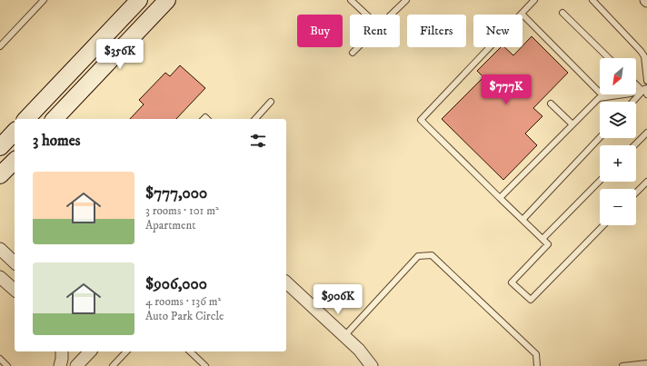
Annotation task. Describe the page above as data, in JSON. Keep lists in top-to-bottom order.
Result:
{
  "north": "bottom left",
  "page": {
    "chip": [
      "Buy",
      "Rent",
      "Filters",
      "New"
    ],
    "price": ["$356K", "$777K", "$906K"],
    "map_buttons": ["+", "−"],
    "heading": "3 homes",
    "list": [
      {
        "name": "$777,000",
        "note": "3 rooms · 101 m² · Apartment"
      },
      {
        "name": "$906,000",
        "note": "4 rooms · 136 m² · Auto Park Circle"
      }
    ]
  }
}
